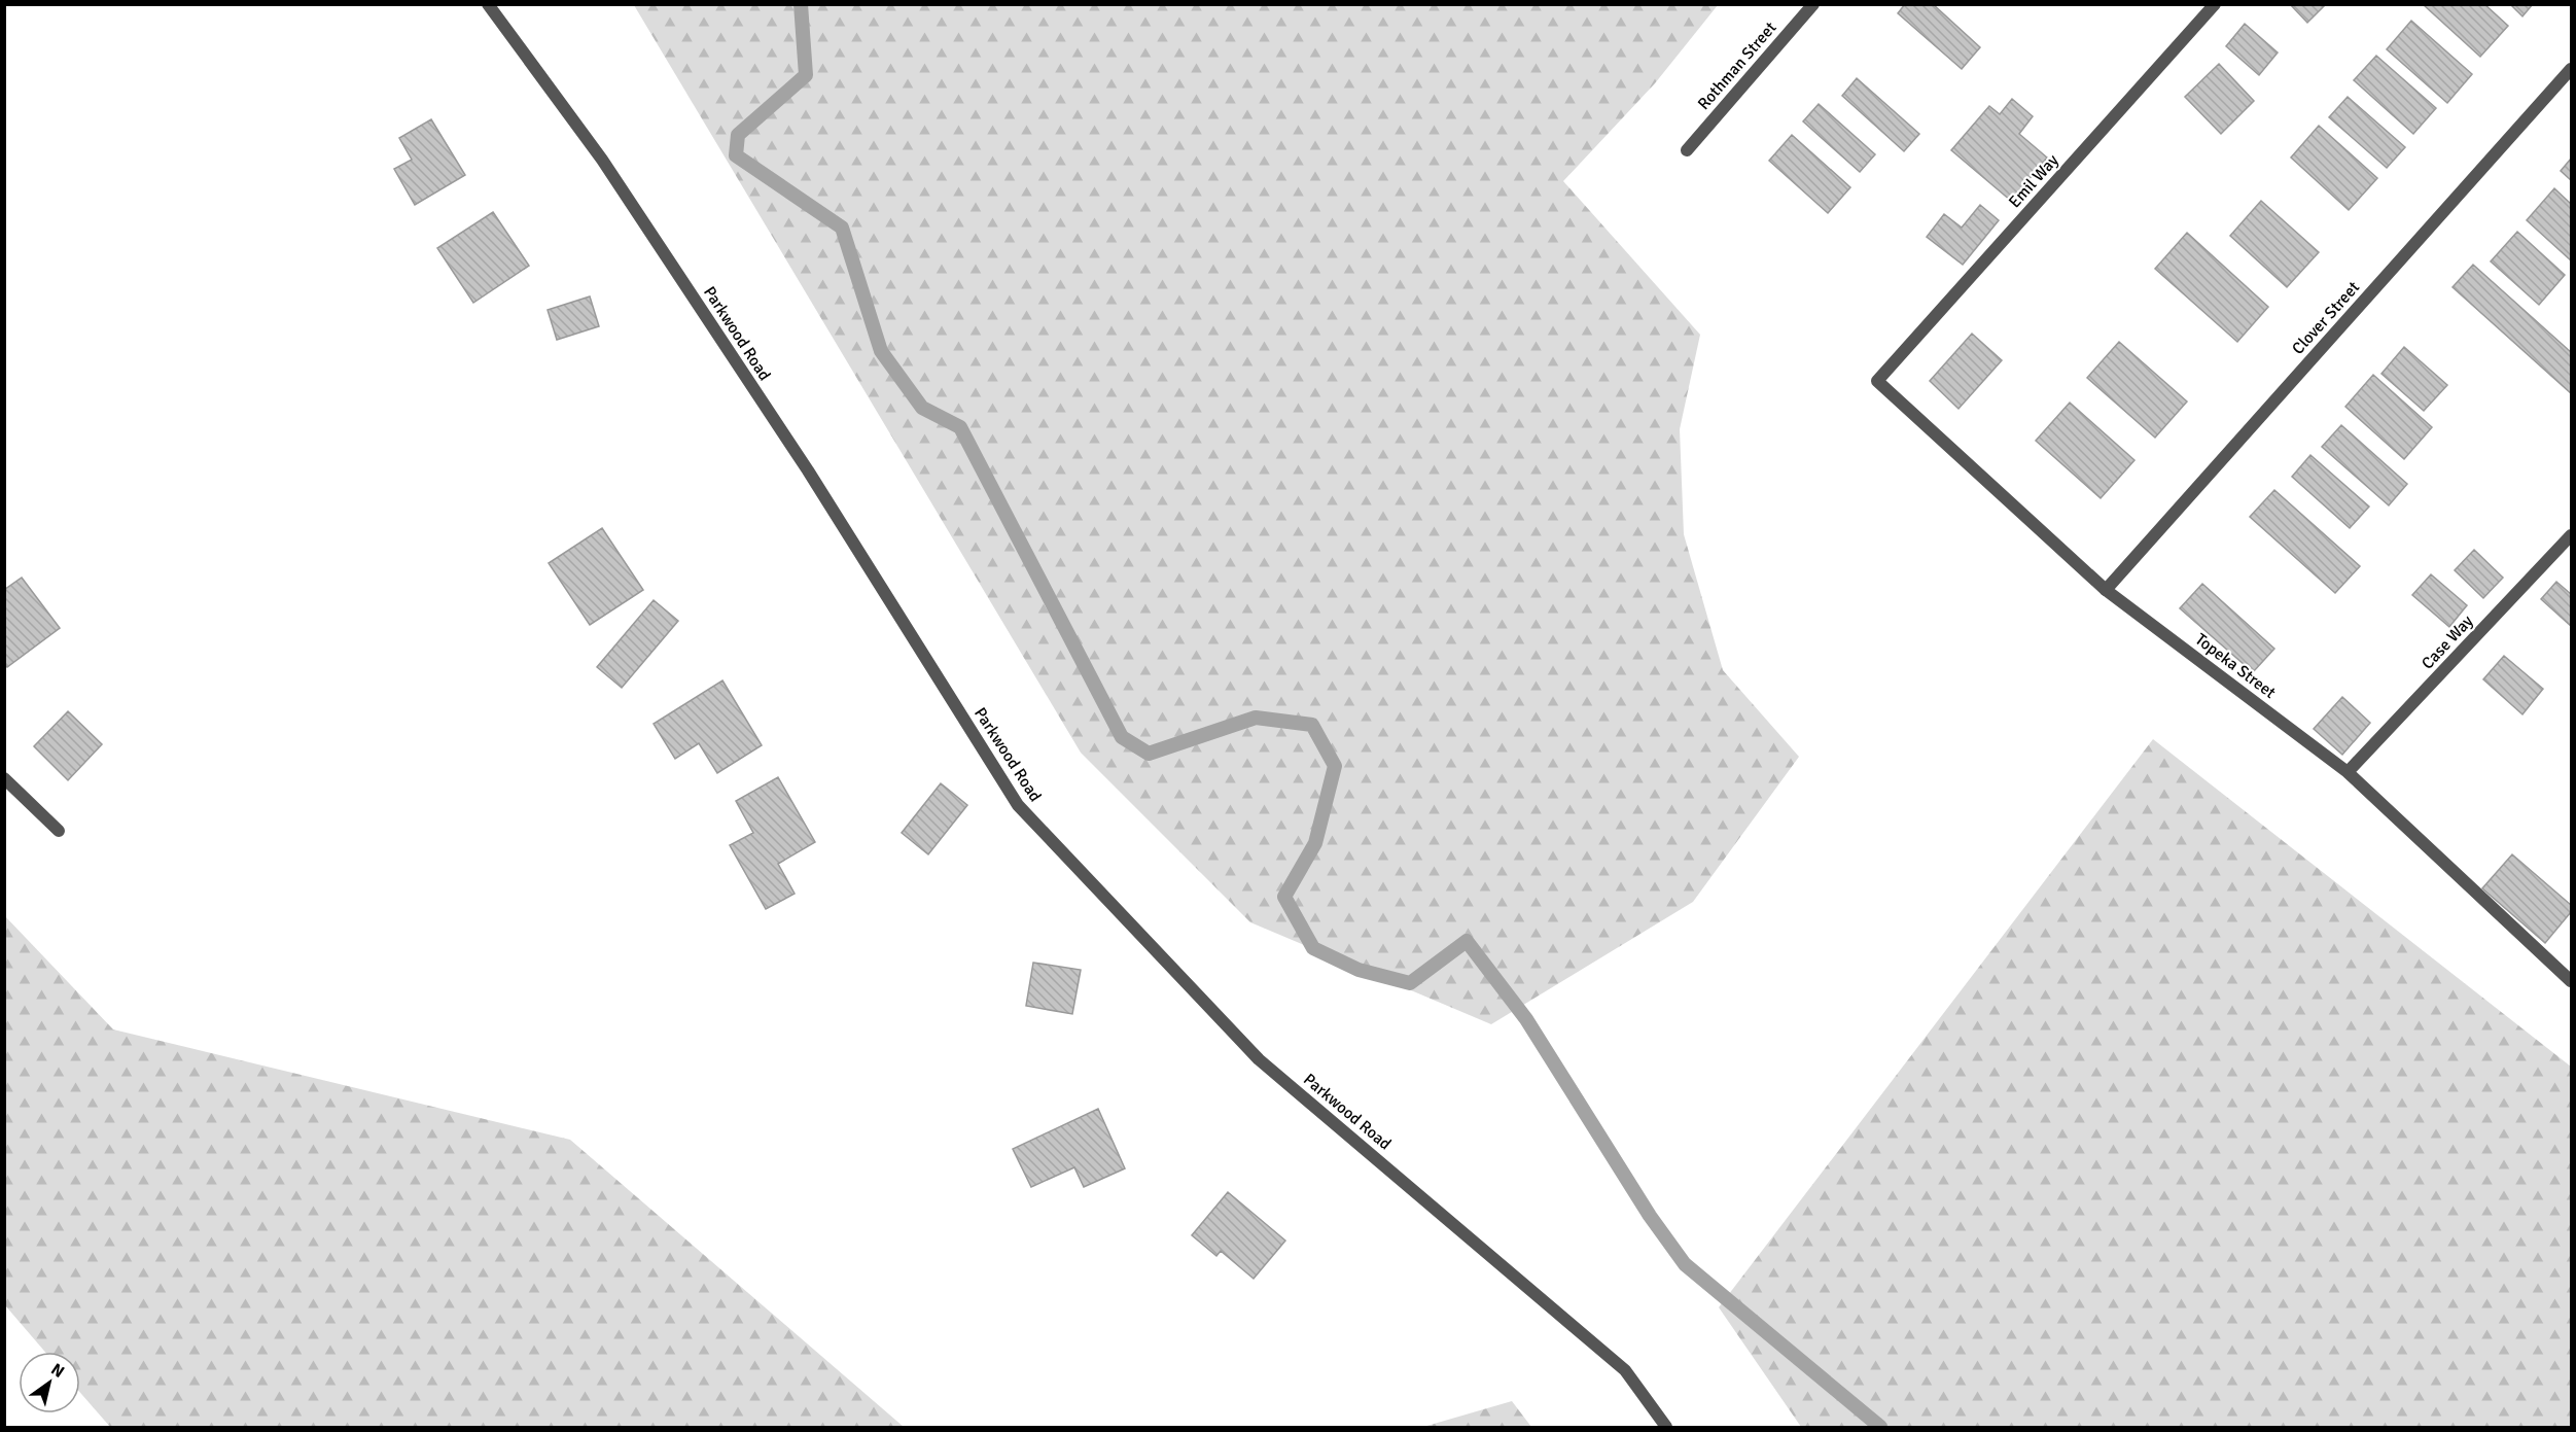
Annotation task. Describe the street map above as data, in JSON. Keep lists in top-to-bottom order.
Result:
{
  "streets": {
    "street": [
      "Rothman Street",
      "Emil Way",
      "Clover Street",
      "Parkwood Road",
      "Case Way",
      "Topeka Street"
    ]
  },
  "crossings": [
    ["Emil Way", "Topeka Street"],
    ["Clover Street", "Topeka Street"],
    ["Case Way", "Topeka Street"]
  ],
  "north": "top right"
}
